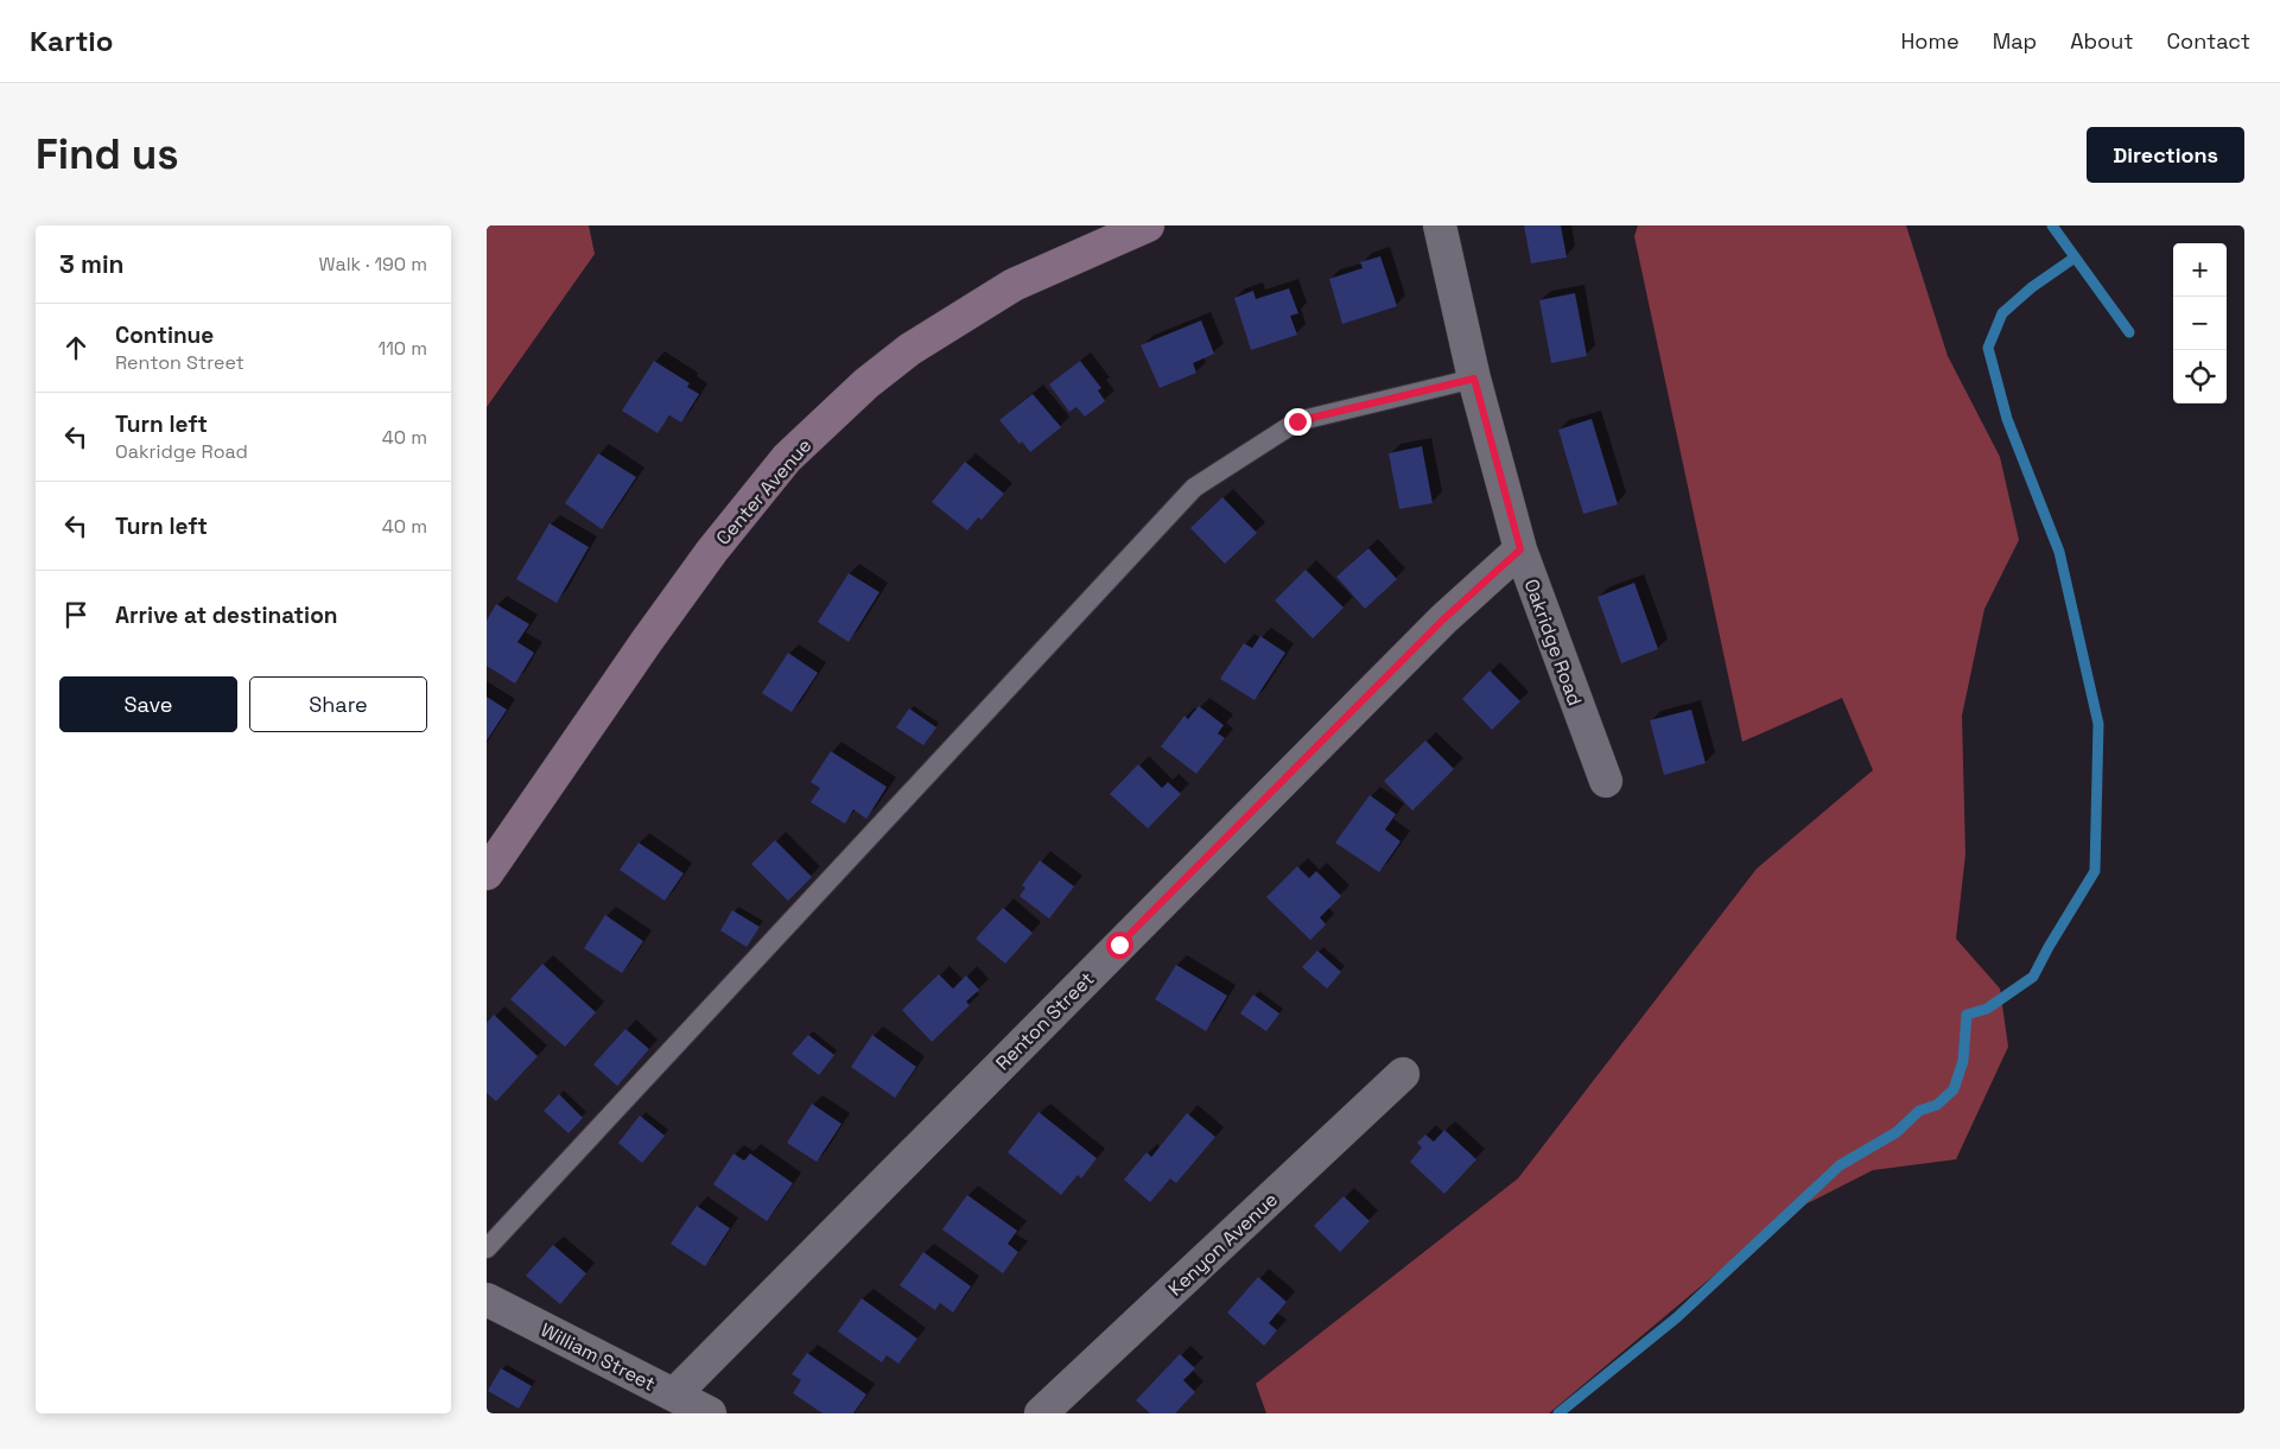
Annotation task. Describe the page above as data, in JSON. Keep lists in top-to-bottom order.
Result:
{
  "streets": {
    "street": [
      "Center Avenue",
      "Oakridge Road",
      "Renton Street",
      "Kenyon Avenue",
      "William Street"
    ]
  },
  "crossings": [
    ["Oakridge Road", "Renton Street"],
    ["Renton Street", "William Street"]
  ],
  "page": {
    "header": "Kartio",
    "nav": [
      "Home",
      "Map",
      "About",
      "Contact"
    ],
    "buttons": [
      "Directions",
      ["Save", "Share"]
    ],
    "title": "Find us",
    "heading": ["3 min", "Walk · 190 m"],
    "map_buttons": ["+", "−"],
    "list": [
      ["Continue", "Renton Street", "110 m"],
      ["Turn left", "Oakridge Road", "40 m"],
      ["Turn left", "40 m"],
      "Arrive at destination"
    ]
  }
}
